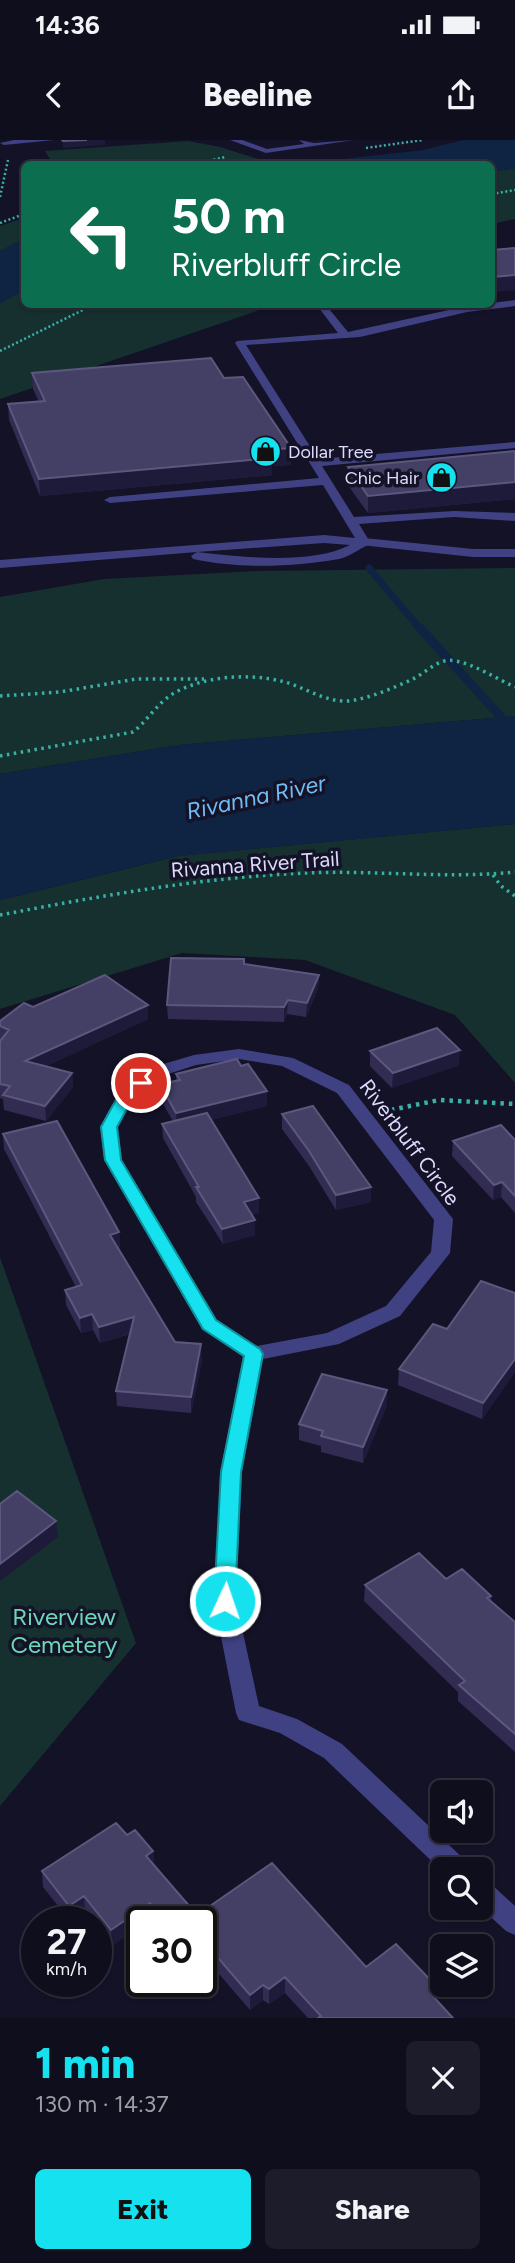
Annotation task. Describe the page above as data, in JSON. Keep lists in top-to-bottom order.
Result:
{
  "streets": {
    "street": ["Riverbluff Circle"],
    "path": ["Rivanna River Trail"]
  },
  "water": ["Rivanna River"],
  "parks": ["Riverview Cemetery"],
  "places": {
    "shop": ["Dollar Tree", "Chic Hair"]
  },
  "page": {
    "status": "14:36",
    "header": "Beeline",
    "turn": ["50 m", "Riverbluff Circle"],
    "speed": "27 km/h",
    "limit": "30",
    "heading": ["1 min", "130 m · 14:37"],
    "buttons": ["Exit", "Share"]
  }
}
